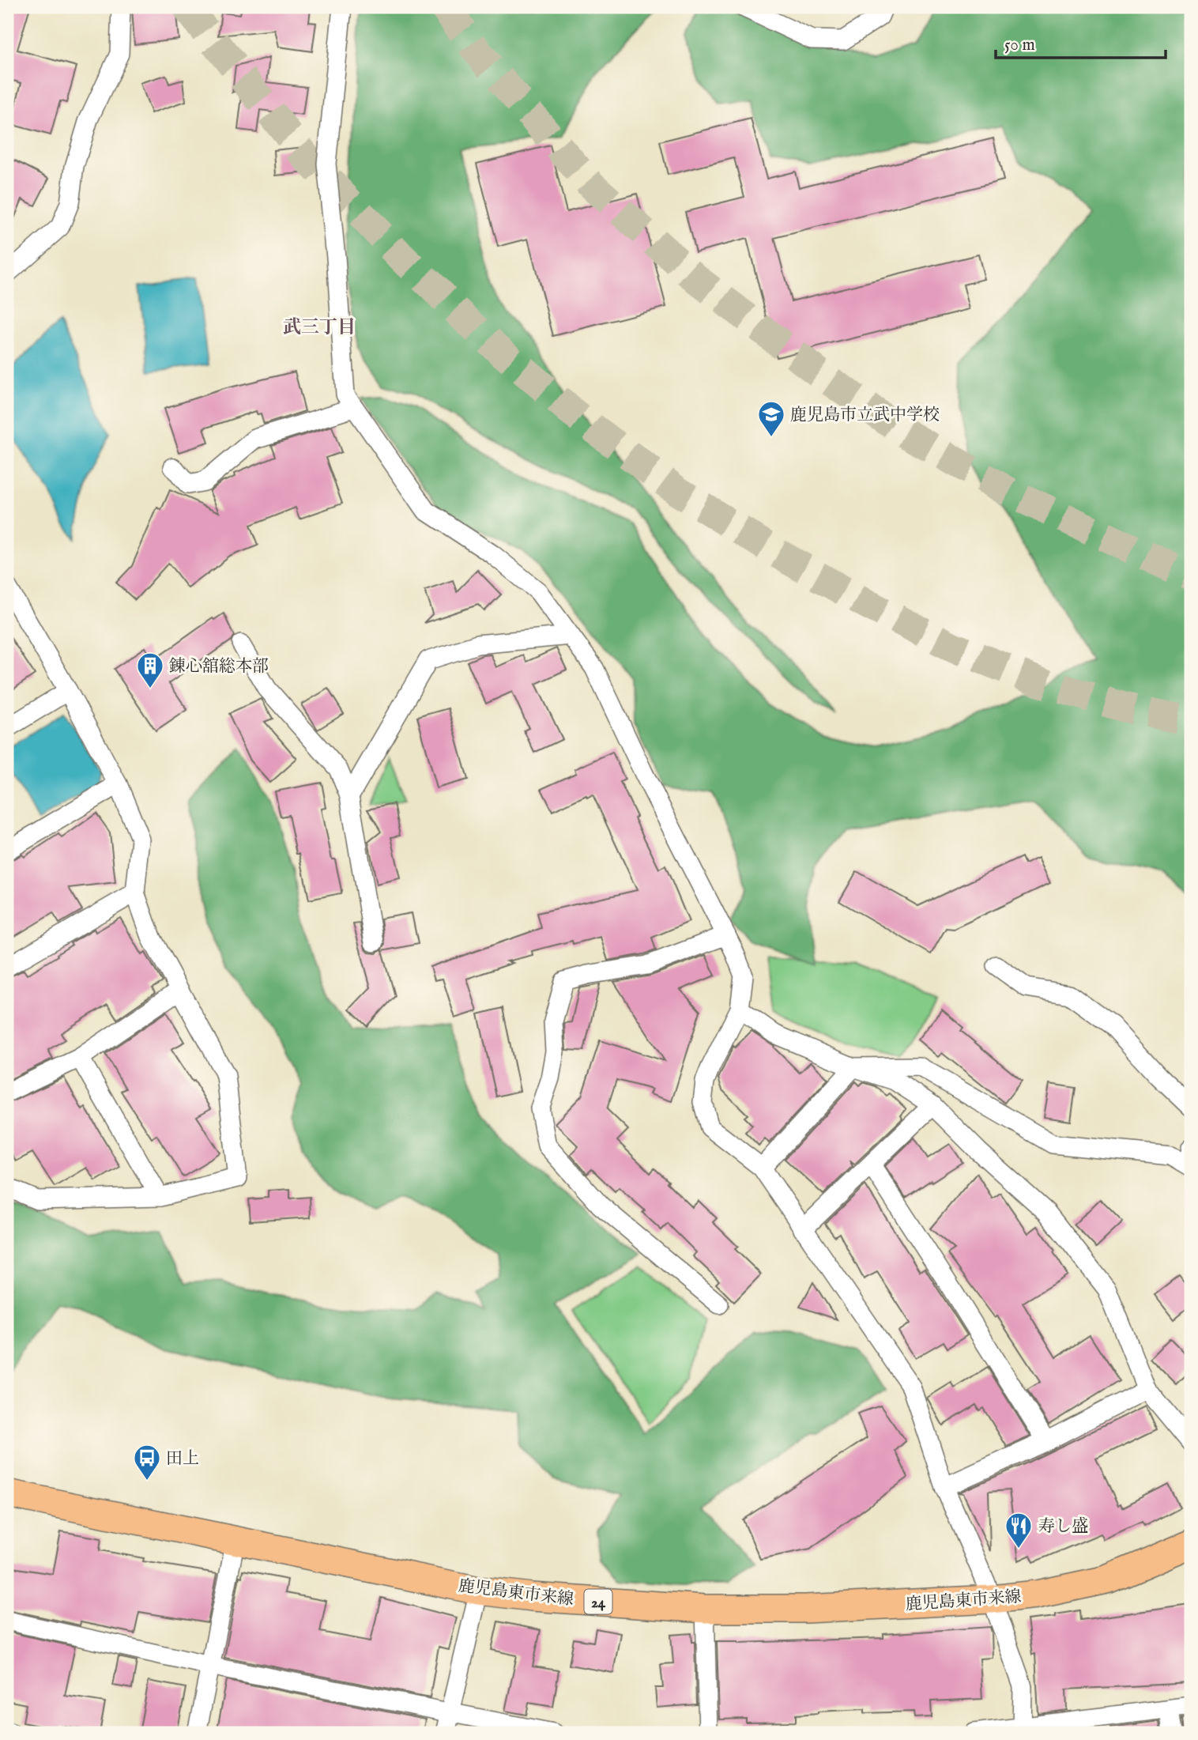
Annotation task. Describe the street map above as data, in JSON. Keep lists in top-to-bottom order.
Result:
{
  "streets": {
    "main road": ["鹿児島東市来線", "24"]
  },
  "districts": ["武三丁目"],
  "places": {
    "school or university": ["鹿児島市立武中学校"],
    "building": ["錬心舘総本部"],
    "bus stop": ["田上"],
    "restaurant": ["寿し盛"]
  },
  "scale_bar": "50 m"
}
